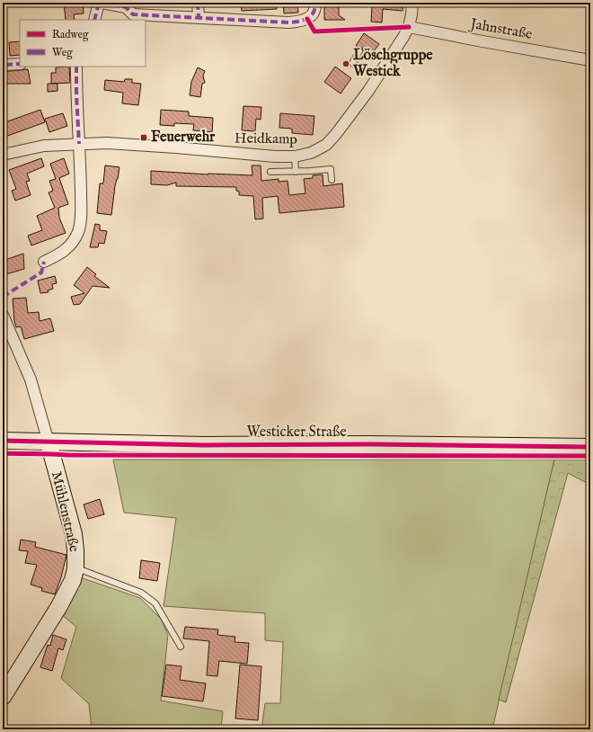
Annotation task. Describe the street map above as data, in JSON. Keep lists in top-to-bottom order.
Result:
{
  "streets": {
    "street": [
      "Jahnstraße",
      "Heidkamp",
      "Westicker Straße",
      "Mühlenstraße"
    ]
  },
  "crossings": [
    ["Jahnstraße", "Heidkamp"],
    ["Westicker Straße", "Mühlenstraße"]
  ],
  "places": {
    "other": ["Löschgruppe Westick"],
    "transit": ["Feuerwehr"]
  },
  "legend": ["Radweg", "Weg"]
}
